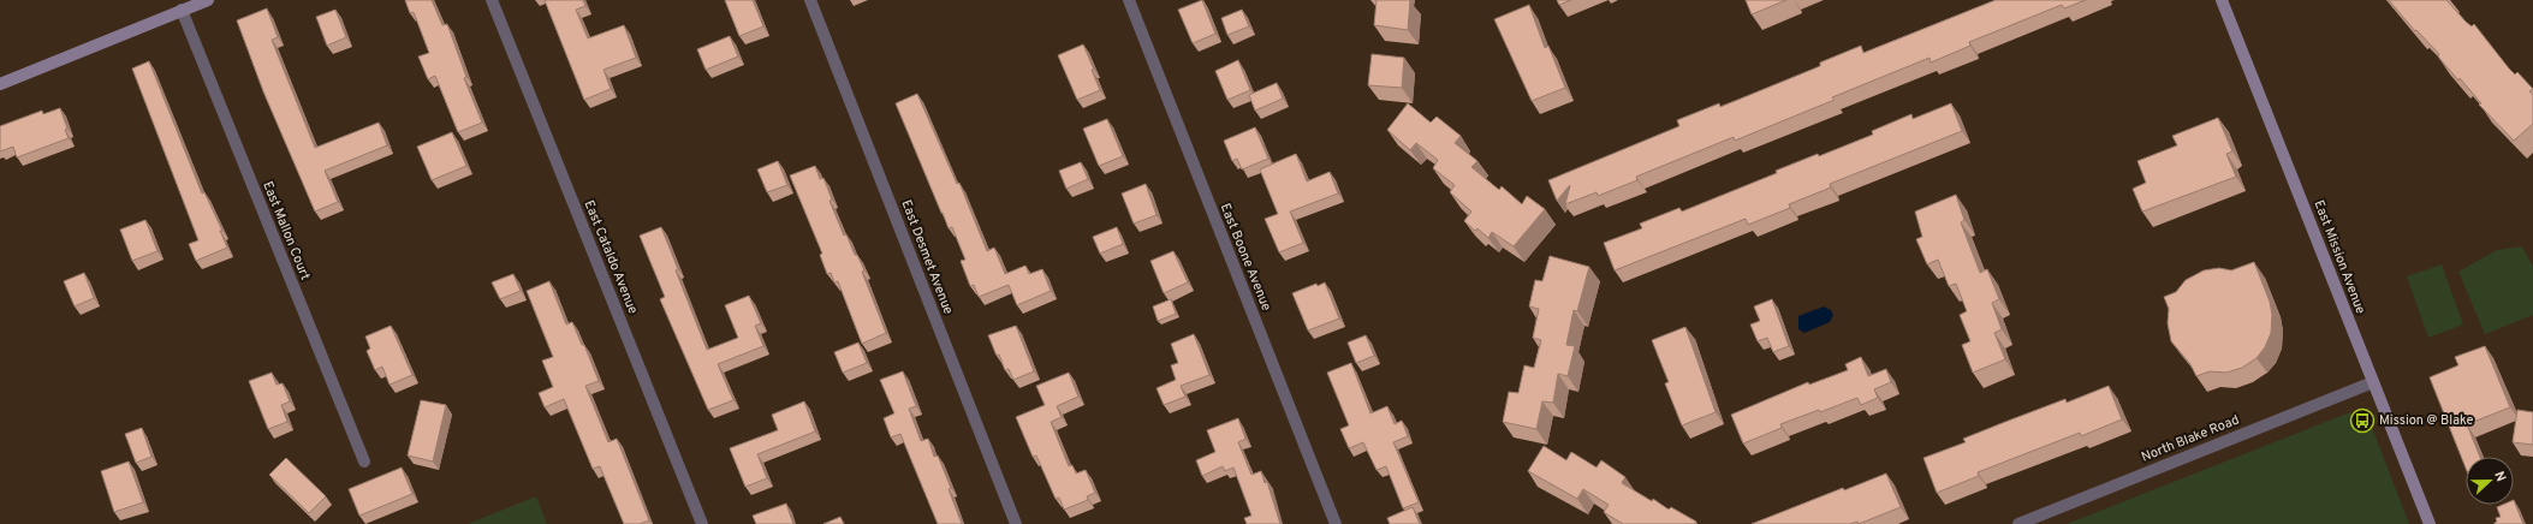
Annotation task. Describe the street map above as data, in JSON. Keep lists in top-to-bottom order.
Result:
{
  "streets": {
    "street": [
      "East Mallon Court",
      "East Cataldo Avenue",
      "East Desmet Avenue",
      "East Boone Avenue",
      "East Mission Avenue",
      "North Blake Road"
    ]
  },
  "crossings": [
    ["East Mission Avenue", "North Blake Road"]
  ],
  "places": {
    "bus stop": ["Mission @ Blake"]
  },
  "north": "right"
}
